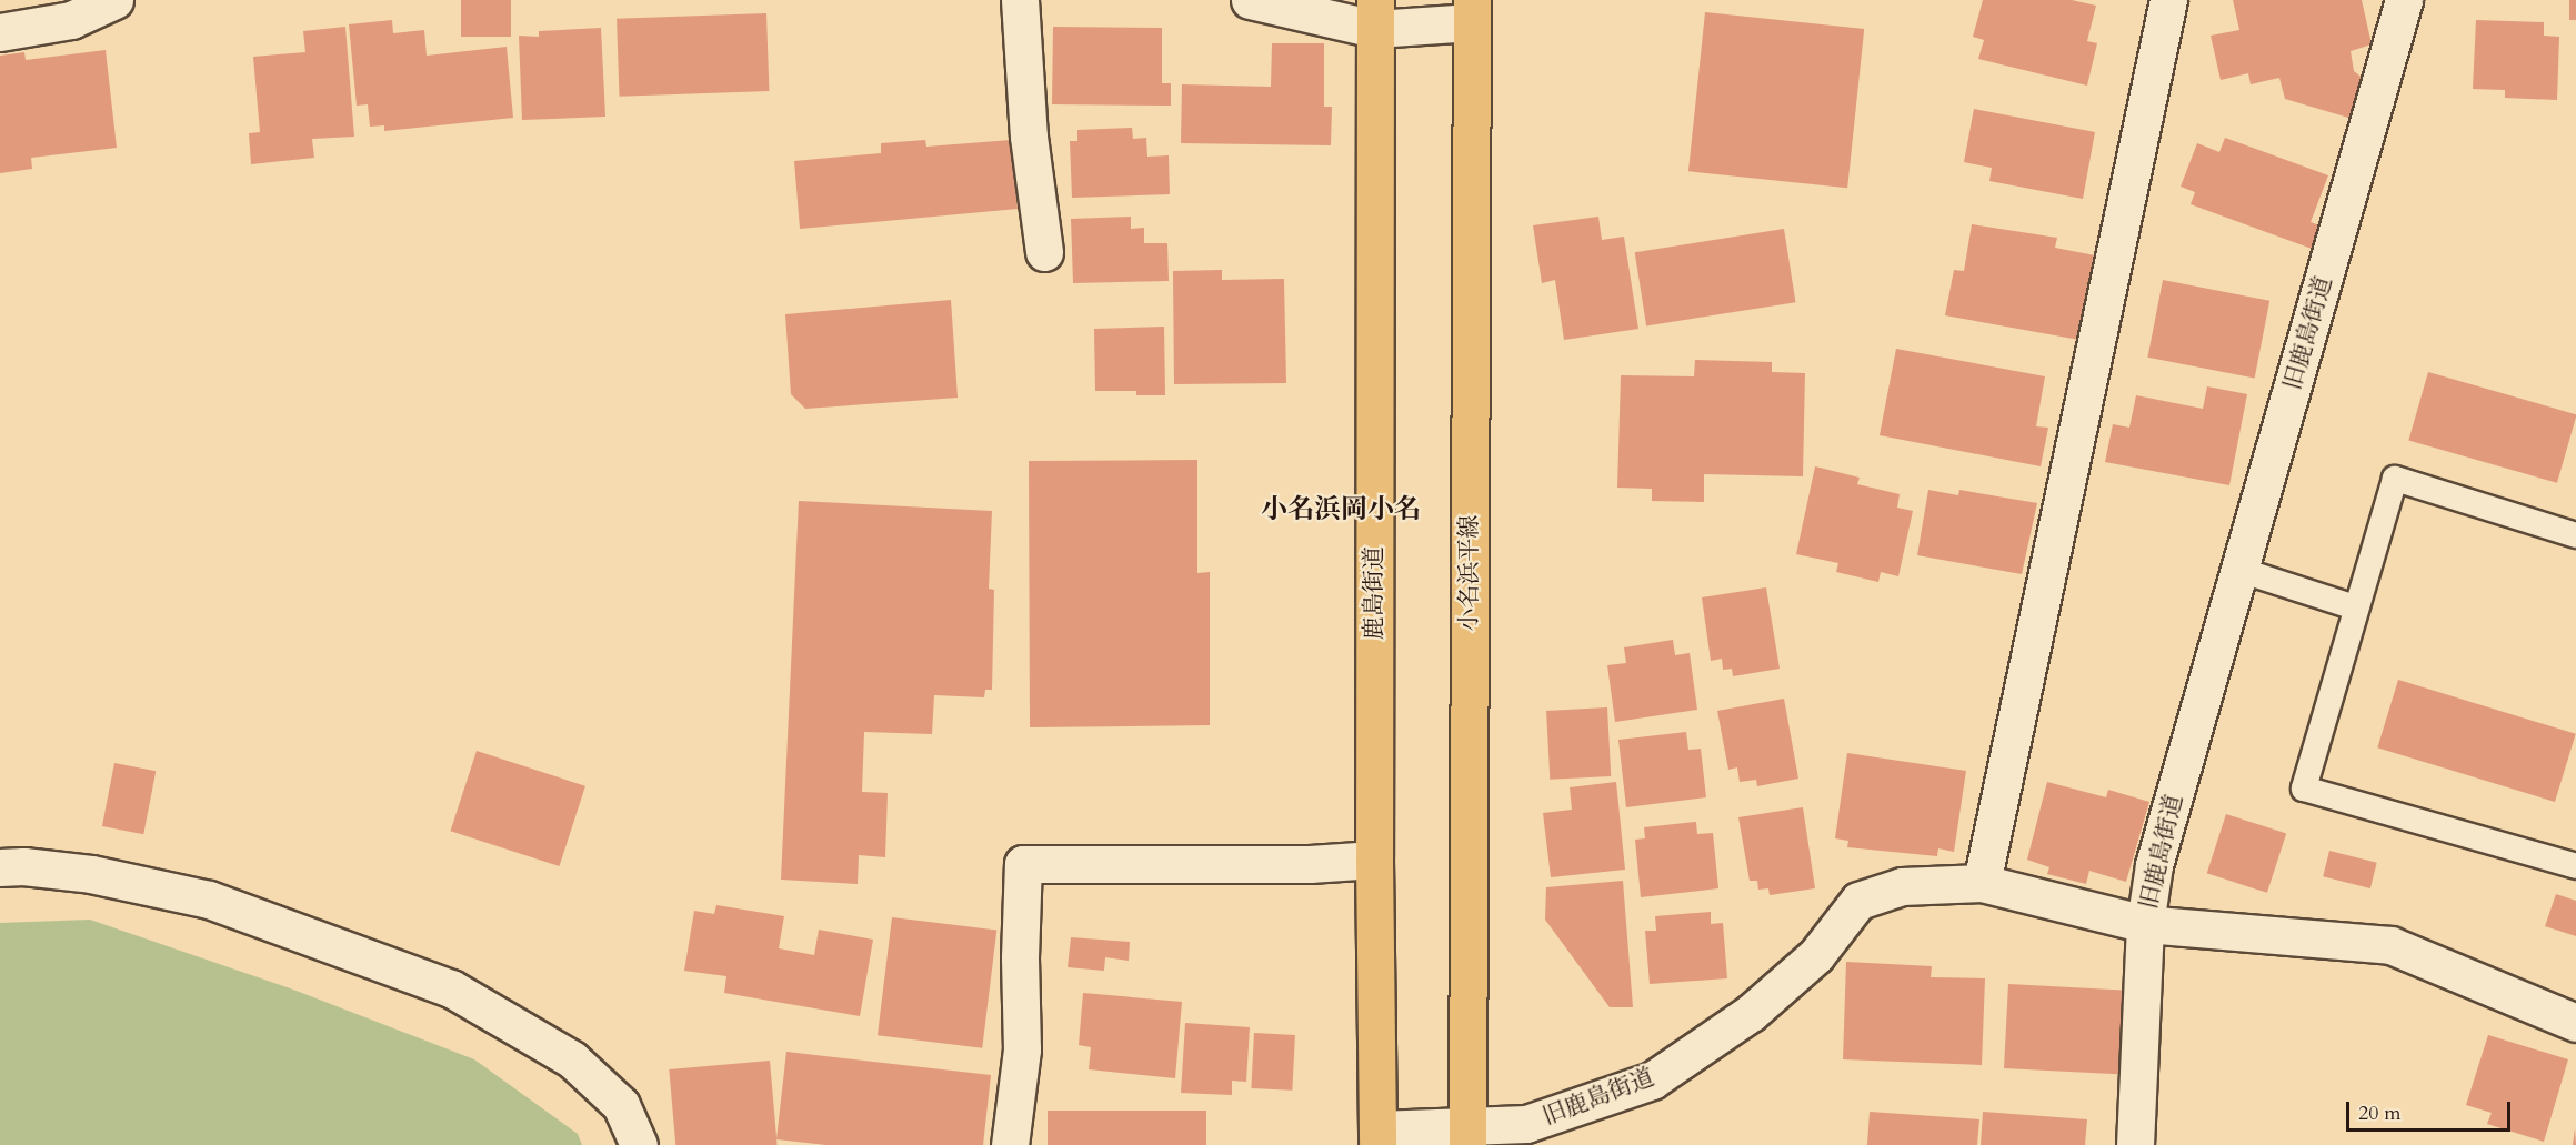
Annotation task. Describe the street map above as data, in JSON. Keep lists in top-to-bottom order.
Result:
{
  "streets": {
    "main road": ["小名浜平線", "鹿島街道"],
    "street": ["旧鹿島街道"]
  },
  "crossings": [
    ["旧鹿島街道", "小名浜平線"],
    ["旧鹿島街道", "鹿島街道"]
  ],
  "districts": ["小名浜岡小名"],
  "scale_bar": "20 m"
}
